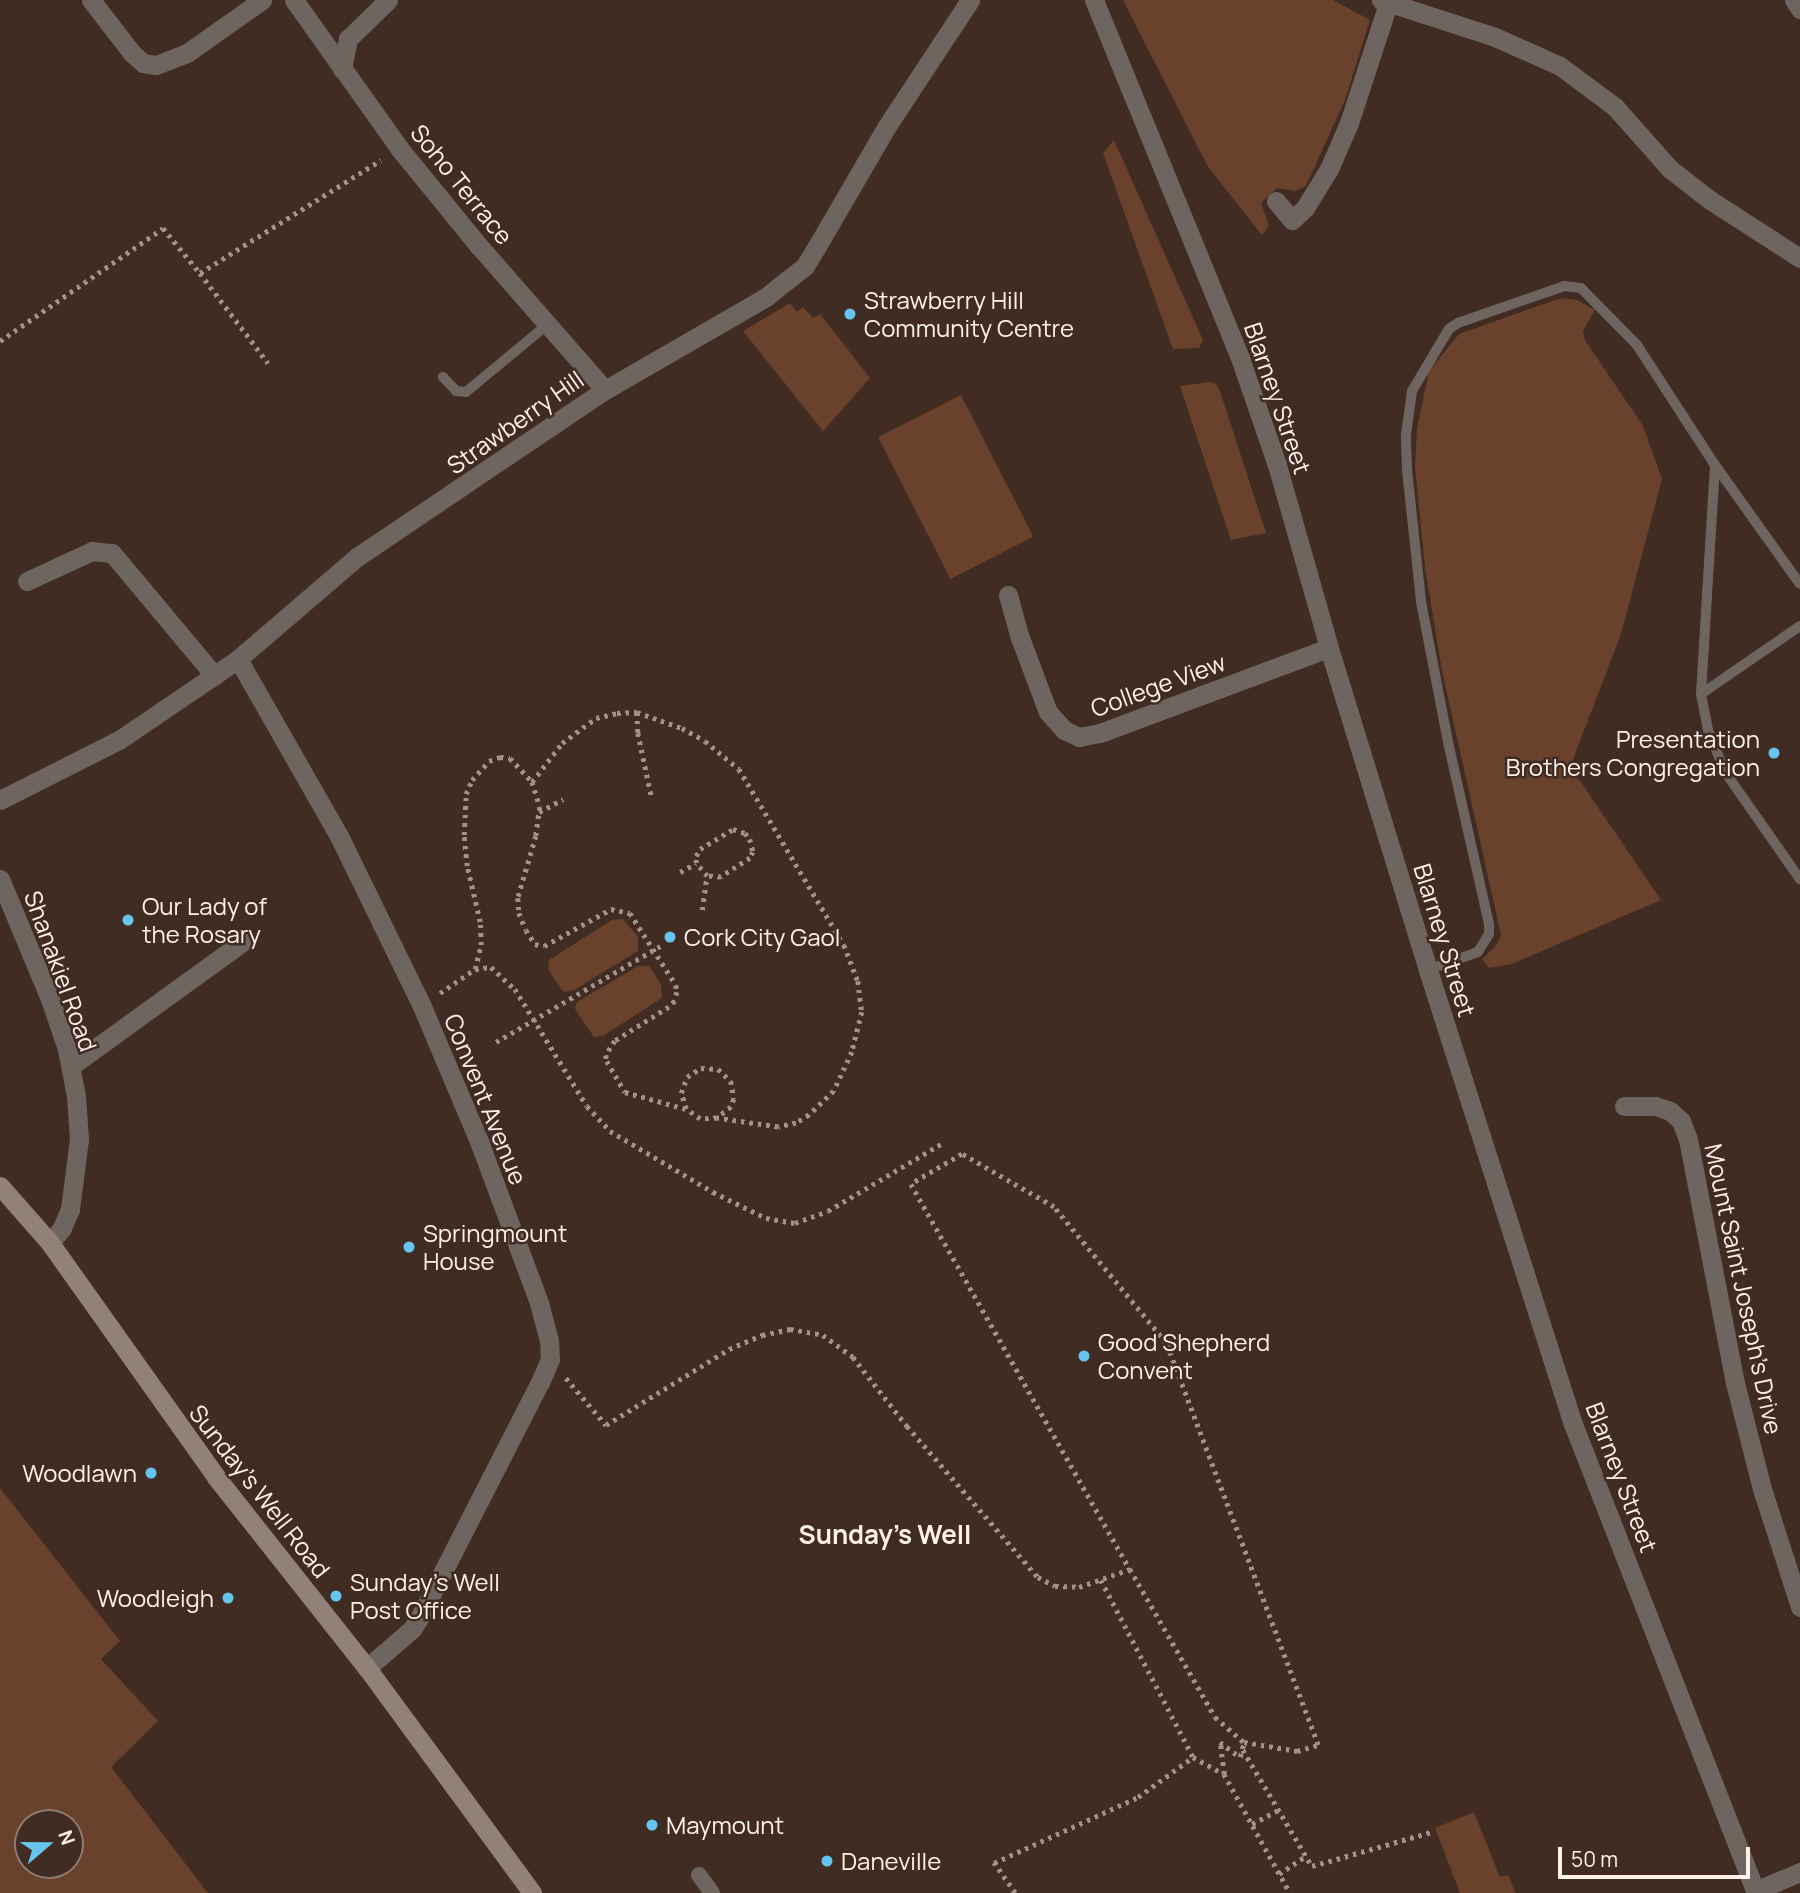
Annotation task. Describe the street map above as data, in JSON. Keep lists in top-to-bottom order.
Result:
{
  "streets": {
    "main road": ["Sunday's Well Road"],
    "street": [
      "Soho Terrace",
      "Blarney Street",
      "Strawberry Hill",
      "College View",
      "Shanakiel Road",
      "Convent Avenue",
      "Mount Saint Joseph's Drive"
    ]
  },
  "crossings": [
    ["Soho Terrace", "Strawberry Hill"],
    ["Blarney Street", "College View"],
    ["Strawberry Hill", "Convent Avenue"],
    ["Shanakiel Road", "Sunday's Well Road"]
  ],
  "districts": ["Sunday's Well"],
  "places": [
    "Strawberry Hill Community Centre",
    "Presentation Brothers Congregation",
    "Our Lady of the Rosary",
    "Cork City Gaol",
    "Springmount House",
    "Good Shepherd Convent",
    "Woodlawn",
    "Sunday's Well Post Office",
    "Woodleigh",
    "Maymount",
    "Daneville"
  ],
  "scale_bar": "50 m",
  "north": "right"
}
